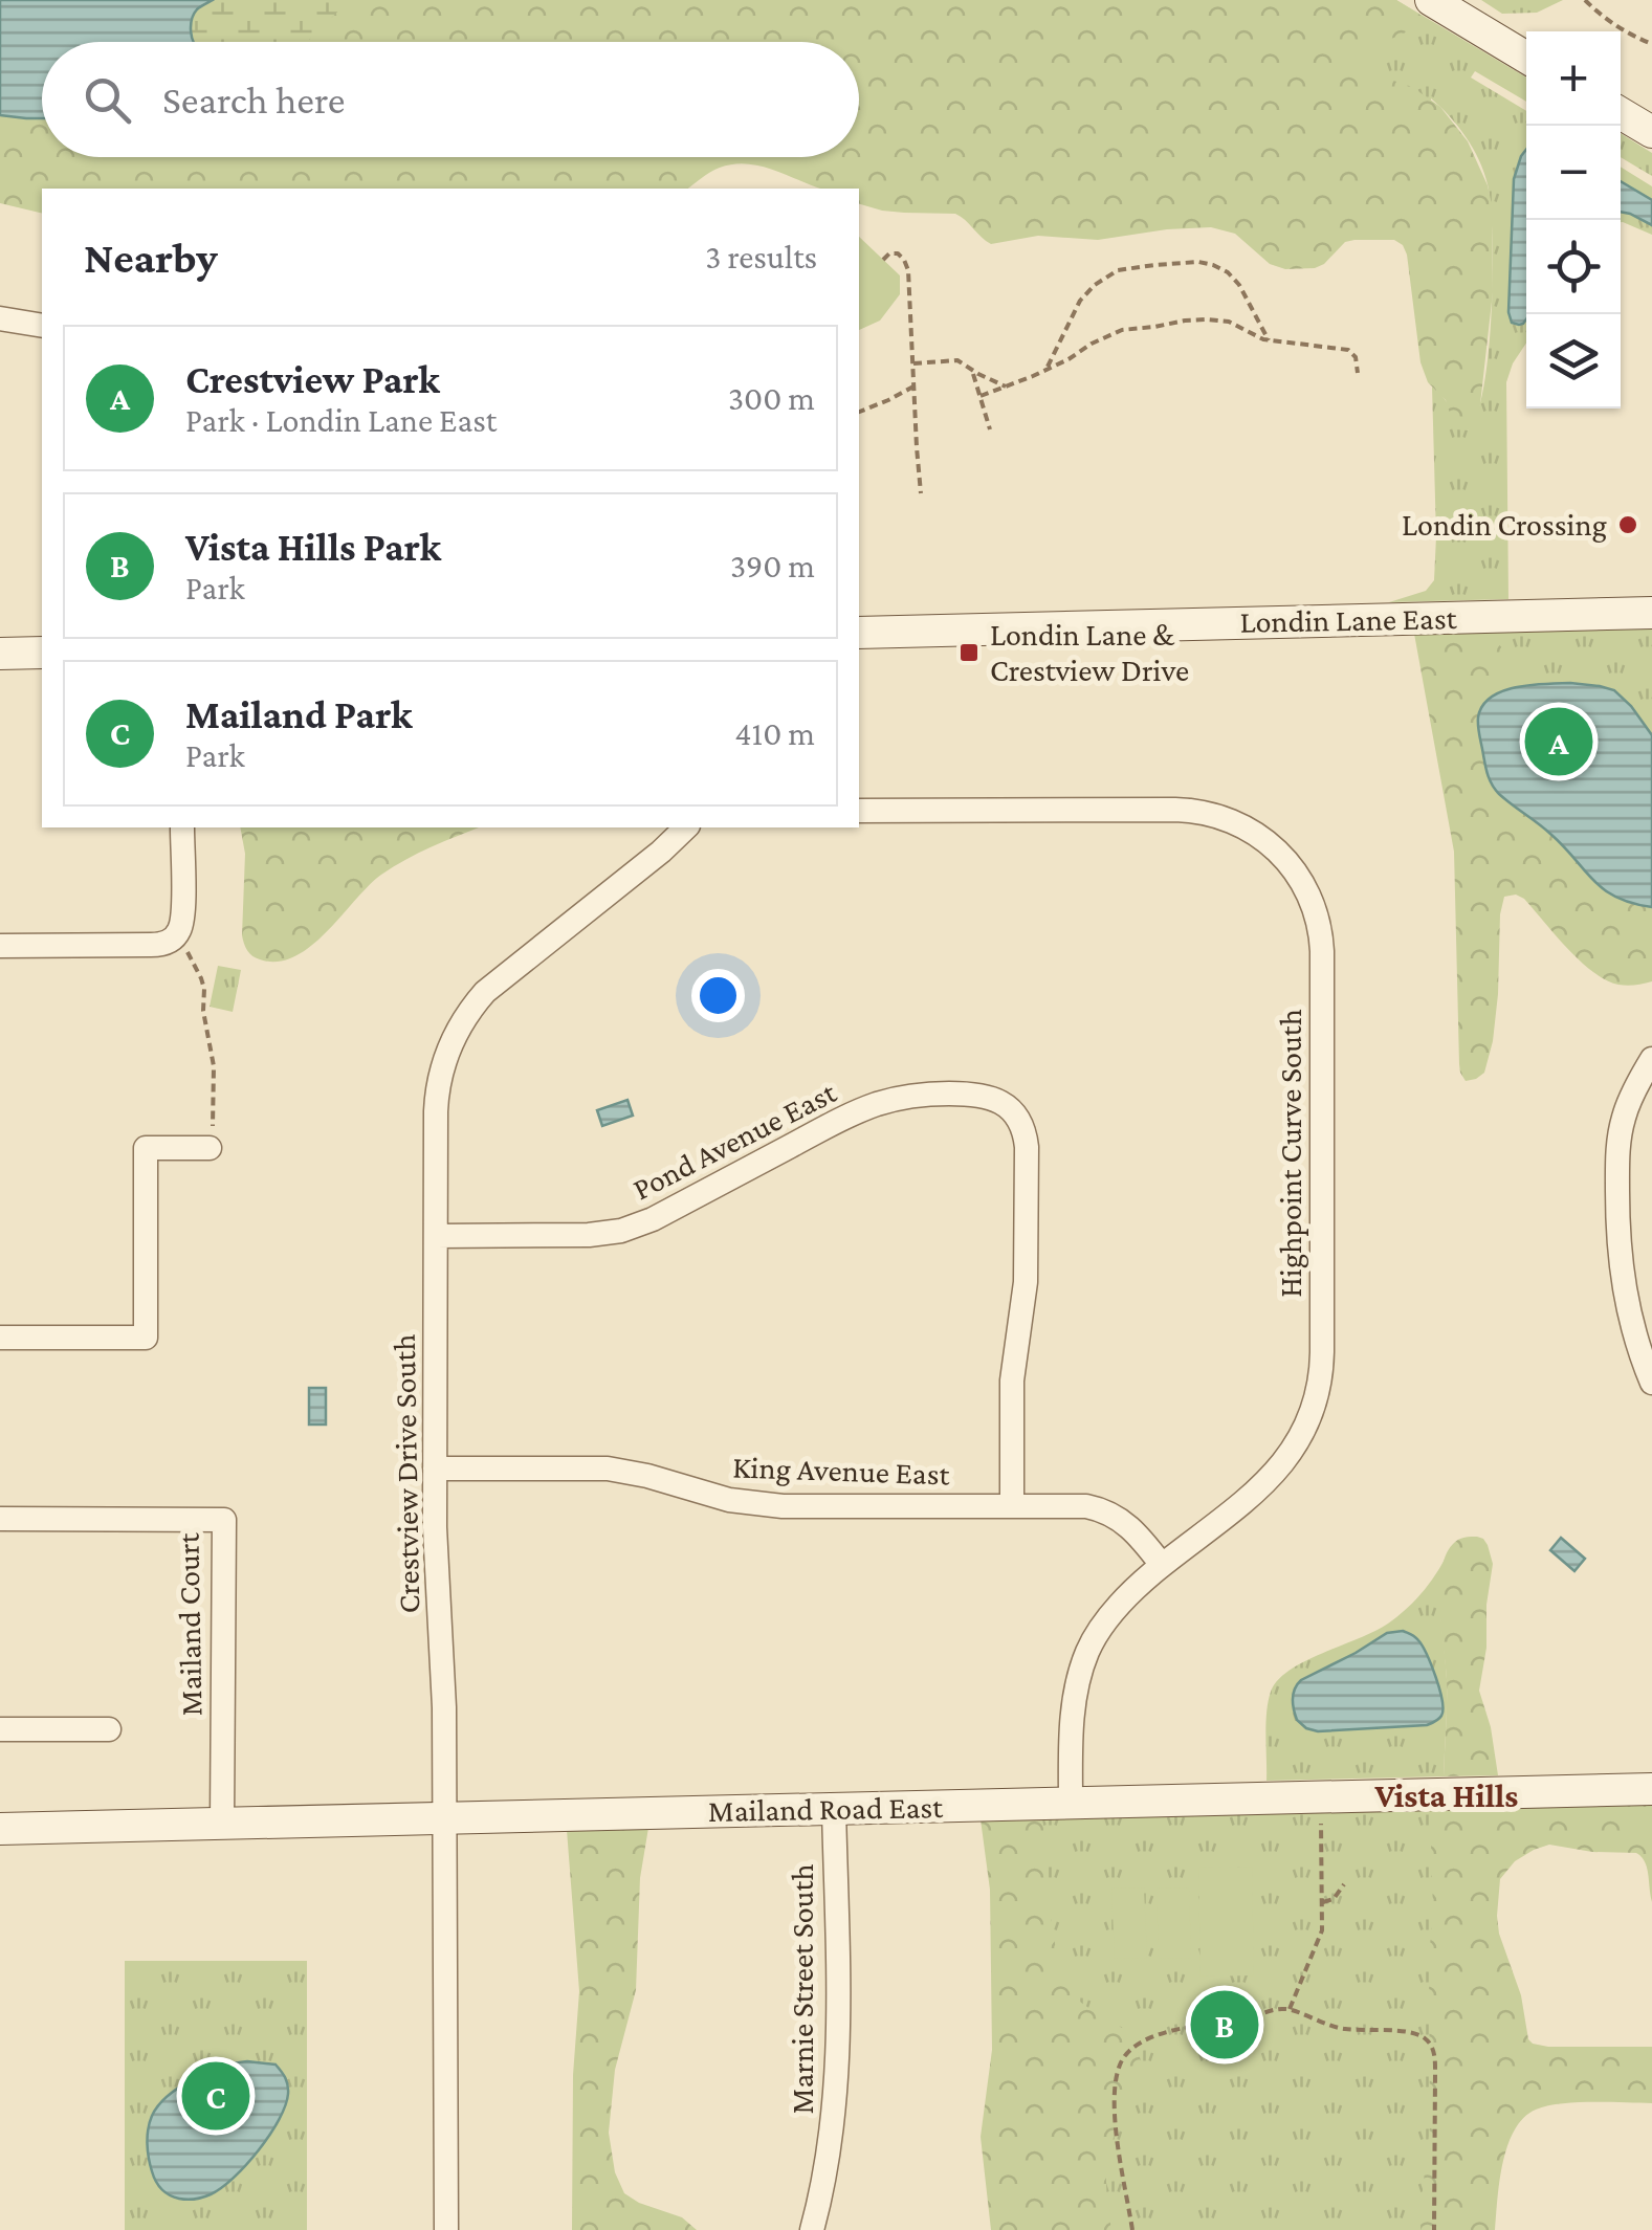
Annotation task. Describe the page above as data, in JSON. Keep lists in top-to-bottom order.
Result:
{
  "streets": {
    "street": [
      "Londin Lane East",
      "Pond Avenue East",
      "Highpoint Curve South",
      "King Avenue East",
      "Crestview Drive South",
      "Mailand Court",
      "Mailand Road East",
      "Marnie Street South"
    ]
  },
  "crossings": [
    ["Pond Avenue East", "King Avenue East"],
    ["Pond Avenue East", "Crestview Drive South"],
    ["Highpoint Curve South", "King Avenue East"],
    ["Highpoint Curve South", "Mailand Road East"],
    ["King Avenue East", "Crestview Drive South"],
    ["Crestview Drive South", "Mailand Road East"],
    ["Mailand Court", "Mailand Road East"],
    ["Mailand Road East", "Marnie Street South"]
  ],
  "districts": ["Vista Hills"],
  "places": {
    "other": ["Londin Crossing"],
    "transit": ["Londin Lane & Crestview Drive"]
  },
  "page": {
    "map_buttons": ["+", "−"],
    "search": "Search here",
    "heading": ["Nearby", "3 results"],
    "list": [
      {
        "mark": "A",
        "name": "Crestview Park",
        "note": "Park · Londin Lane East",
        "value": "300 m"
      },
      {
        "mark": "B",
        "name": "Vista Hills Park",
        "note": "Park",
        "value": "390 m"
      },
      {
        "mark": "C",
        "name": "Mailand Park",
        "note": "Park",
        "value": "410 m"
      }
    ],
    "pins": ["A", "B", "C"]
  }
}
